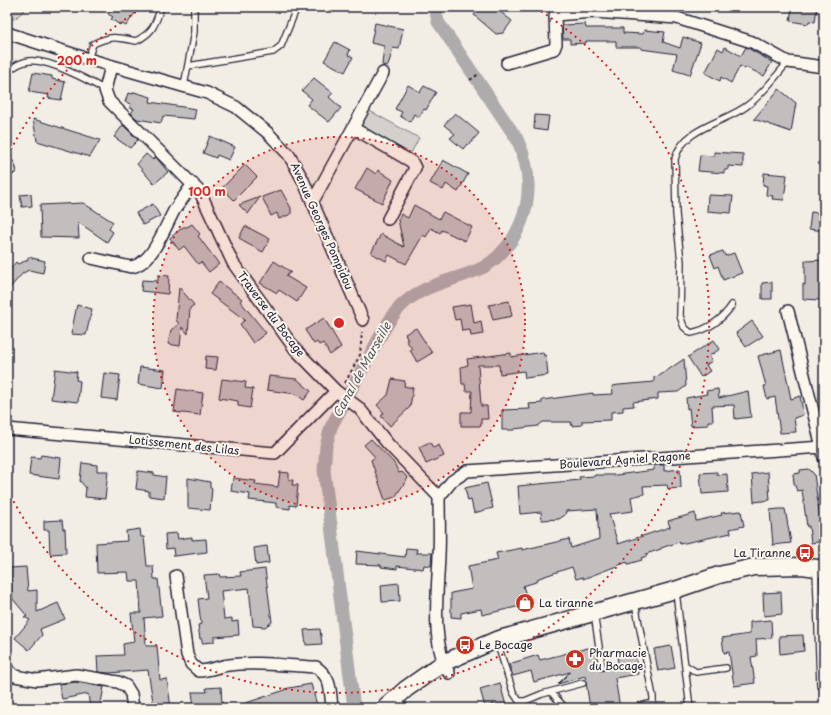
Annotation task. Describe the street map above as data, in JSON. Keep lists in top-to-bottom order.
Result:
{
  "streets": {
    "street": [
      "Avenue Georges Pompidou",
      "Traverse du Bocage",
      "Lotissement des Lilas",
      "Boulevard Agniel Ragone"
    ]
  },
  "crossings": [
    ["Traverse du Bocage", "Lotissement des Lilas"],
    ["Traverse du Bocage", "Boulevard Agniel Ragone"]
  ],
  "water": ["Canal de Marseille"],
  "places": {
    "bus stop": ["La Tiranne", "Le Bocage"],
    "shop": ["La tiranne"],
    "pharmacy": ["Pharmacie du Bocage"]
  },
  "rings": ["200 m", "100 m"]
}
